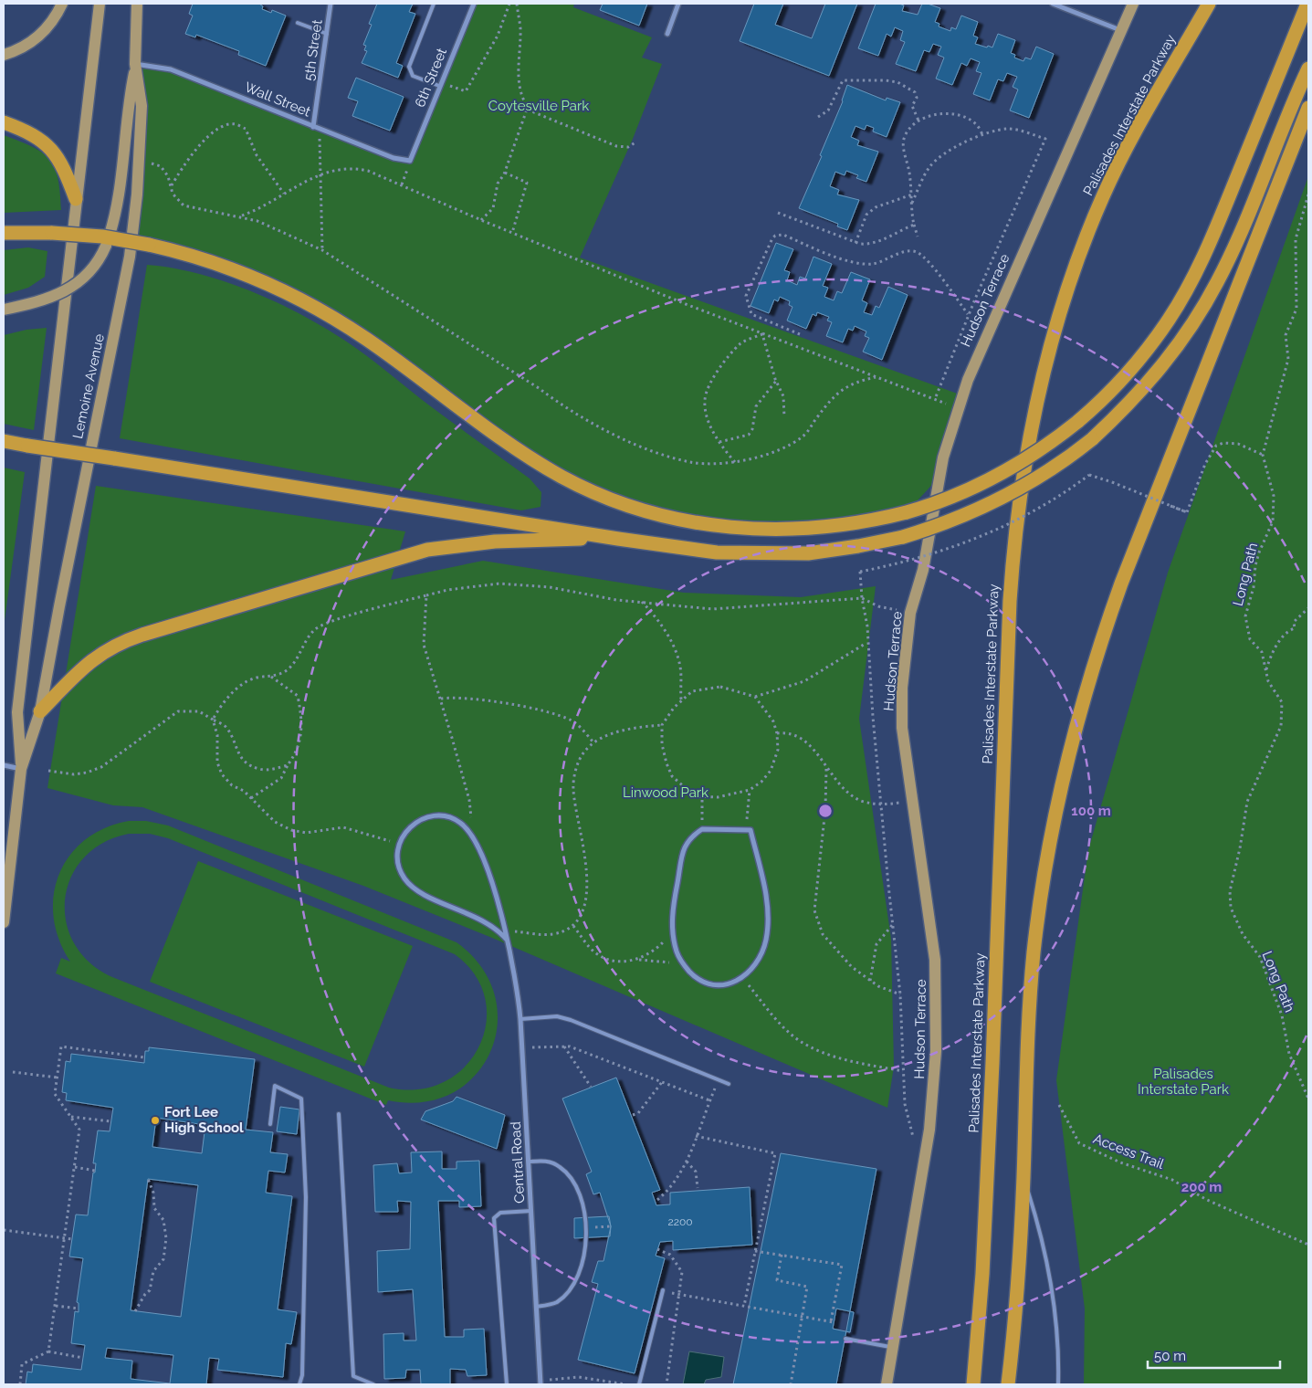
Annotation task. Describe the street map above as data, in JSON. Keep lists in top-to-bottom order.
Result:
{
  "streets": {
    "highway": ["Palisades Interstate Parkway"],
    "main road": ["Hudson Terrace", "Lemoine Avenue"],
    "street": [
      "5th Street",
      "6th Street",
      "Wall Street",
      "Central Road"
    ],
    "path": ["Long Path", "Access Trail"]
  },
  "crossings": [
    ["5th Street", "Wall Street"],
    ["6th Street", "Wall Street"],
    ["Wall Street", "Lemoine Avenue"]
  ],
  "parks": ["Coytesville Park", "Linwood Park", "Palisades Interstate Park"],
  "places": ["Fort Lee High School"],
  "house_numbers": ["2200"],
  "scale_bar": "50 m",
  "rings": ["100 m", "200 m"]
}
